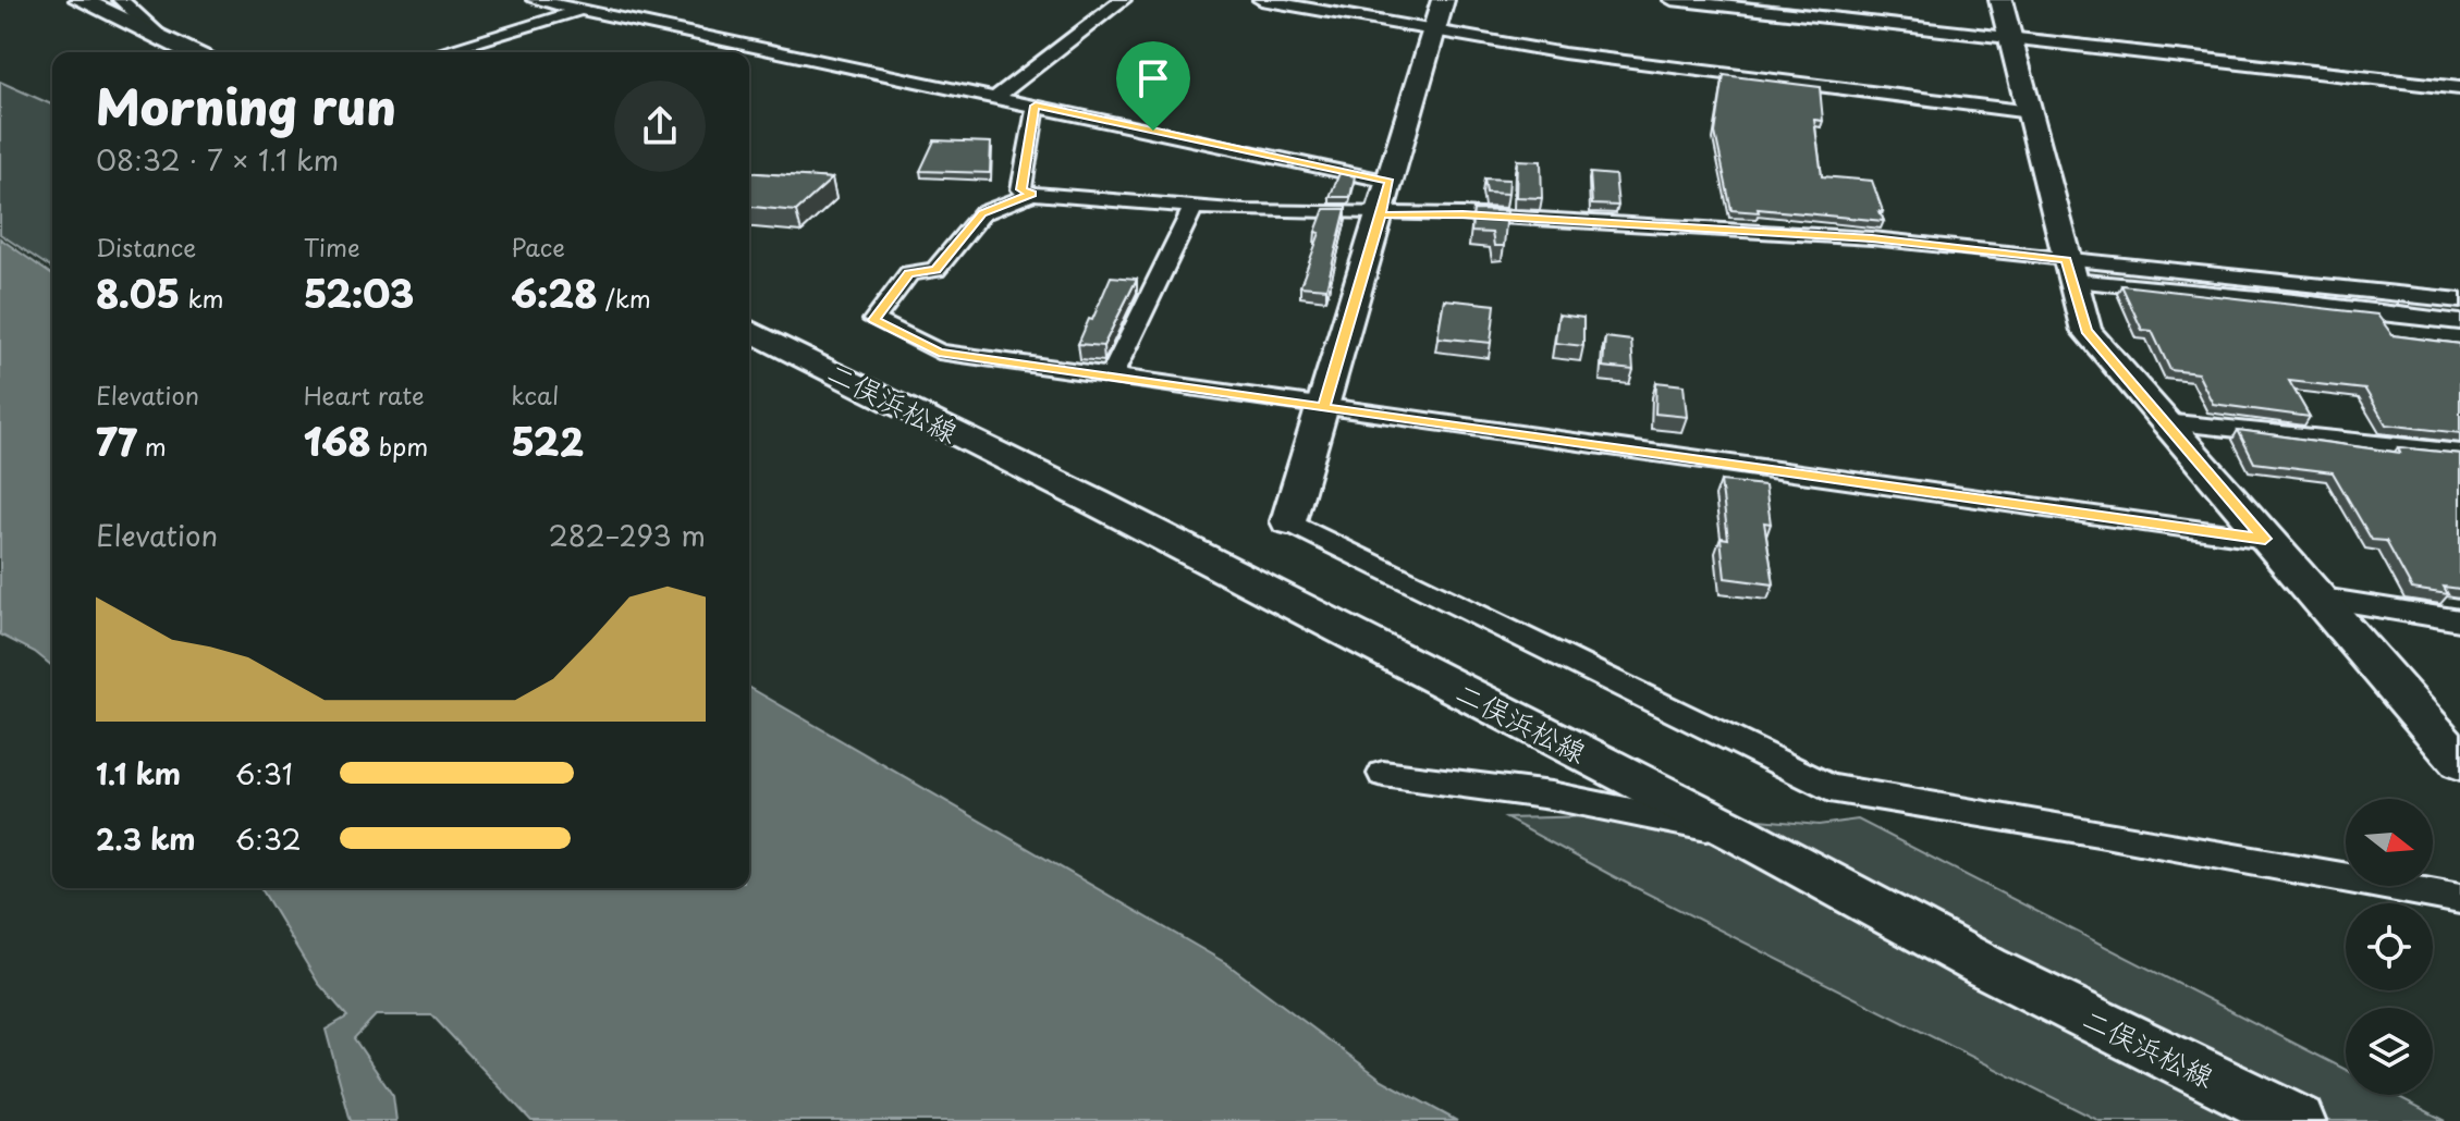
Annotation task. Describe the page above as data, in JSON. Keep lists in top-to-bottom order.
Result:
{
  "streets": {
    "street": ["二俣浜松線"]
  },
  "north": "right",
  "page": {
    "heading": ["Morning run", "08:32 · 7 × 1.1 km"],
    "stats": [
      ["Distance", "8.05 km"],
      ["Time", "52:03"],
      ["Pace", "6:28 /km"],
      ["Elevation", "77 m"],
      ["Heart rate", "168 bpm"],
      ["kcal", "522"]
    ],
    "chart": ["Elevation", "282–293 m"],
    "list": [
      {
        "name": "1.1 km",
        "note": "6:31"
      },
      {
        "name": "2.3 km",
        "note": "6:32"
      }
    ]
  }
}
